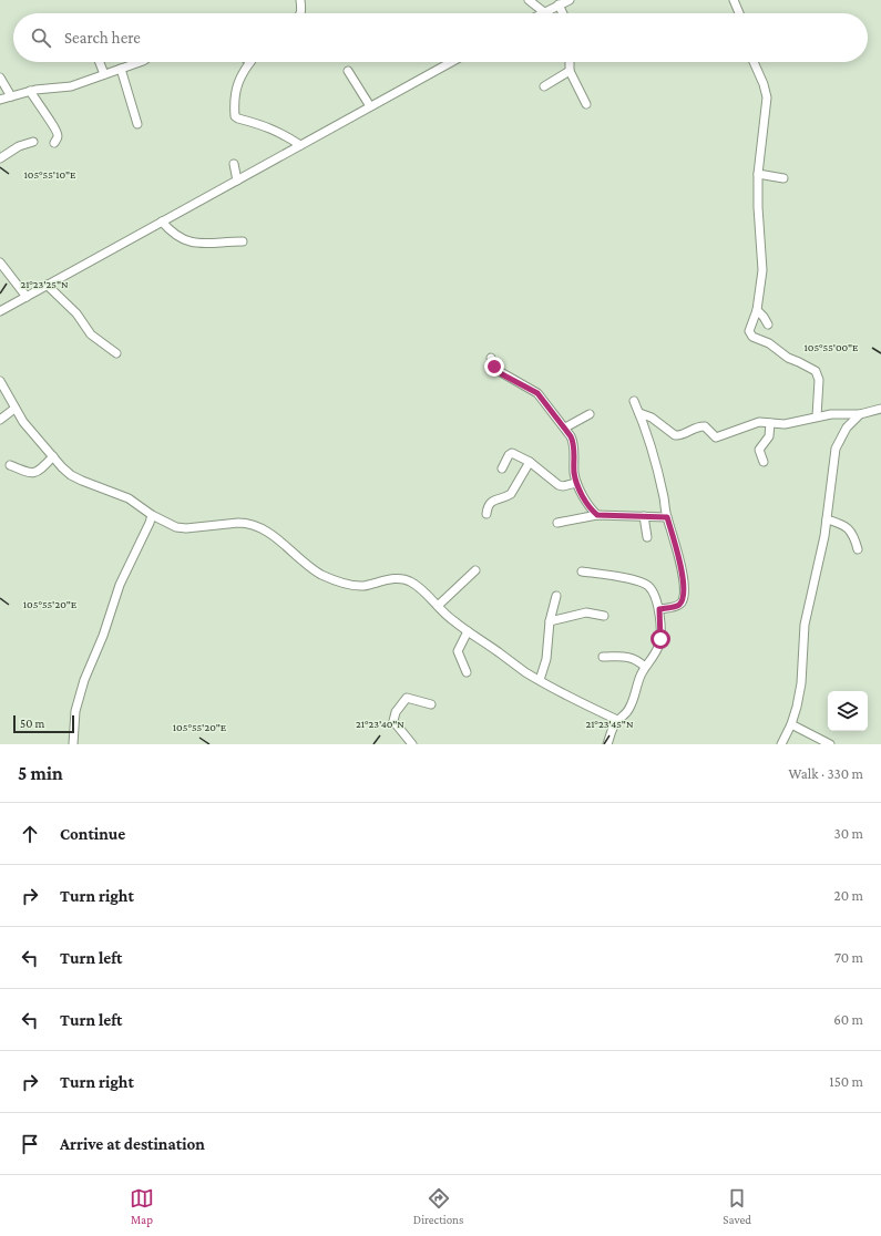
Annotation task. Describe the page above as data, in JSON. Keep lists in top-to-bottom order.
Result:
{
  "scale_bar": "50 m",
  "page": {
    "search": "Search here",
    "scale": "50 m",
    "heading": ["5 min", "Walk · 330 m"],
    "list": [
      ["Continue", "30 m"],
      ["Turn right", "20 m"],
      ["Turn left", "70 m"],
      ["Turn left", "60 m"],
      ["Turn right", "150 m"],
      "Arrive at destination"
    ],
    "nav": ["Map", "Directions", "Saved"]
  },
  "coordinates": [
    "105°55'10\"E",
    "21°23'25\"N",
    "105°55'00\"E",
    "105°55'20\"E",
    "21°23'40\"N",
    "21°23'45\"N"
  ]
}
